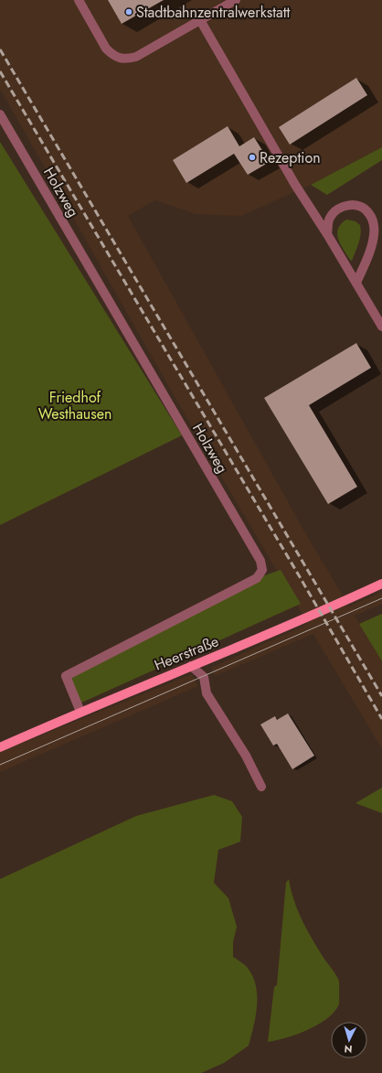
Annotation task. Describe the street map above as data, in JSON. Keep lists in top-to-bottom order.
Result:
{
  "streets": {
    "main road": ["Heerstraße"],
    "lane": ["Holzweg"]
  },
  "crossings": [
    ["Holzweg", "Heerstraße"]
  ],
  "parks": ["Friedhof Westhausen"],
  "places": ["Stadtbahnzentralwerkstatt", "Rezeption"],
  "north": "bottom"
}
